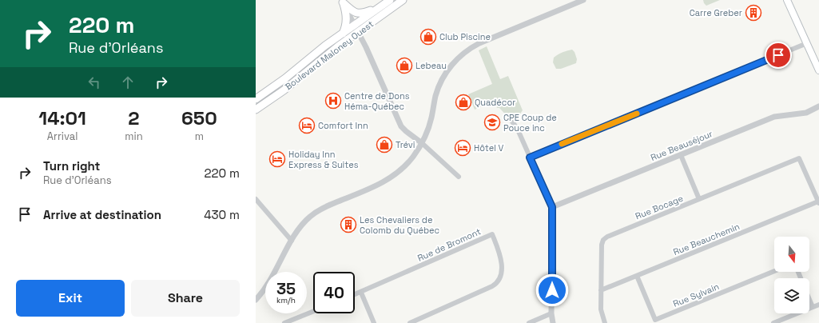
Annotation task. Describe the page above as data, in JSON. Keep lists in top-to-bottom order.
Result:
{
  "streets": {
    "main road": ["Boulevard Maloney Ouest"],
    "street": [
      "Rue Beauséjour",
      "Rue Bocage",
      "Rue Beauchemin",
      "Rue de Bromont",
      "Rue Sylvain"
    ]
  },
  "crossings": [
    ["Rue Bocage", "Rue Beauchemin"],
    ["Rue Beauchemin", "Rue Sylvain"]
  ],
  "places": {
    "building": ["Carre Greber", "Les Chevaliers de Colomb du Québec"],
    "shop": [
      "Club Piscine",
      "Lebeau",
      "Quadécor",
      "Trévi"
    ],
    "hospital": ["Centre de Dons Héma-Québec"],
    "school or university": ["CPE Coup de Pouce inc"],
    "hotel": ["Comfort Inn", "Hôtel V", "Holiday Inn Express & Suites"]
  },
  "north": "bottom",
  "page": {
    "turn": ["220 m", "Rue d'Orléans"],
    "eta": [
      "14:01",
      "Arrival",
      "2",
      "min",
      "650",
      "m"
    ],
    "list": [
      {
        "name": "Turn right",
        "note": "Rue d'Orléans",
        "value": "220 m"
      },
      {
        "name": "Arrive at destination",
        "value": "430 m"
      }
    ],
    "speed": "35 km/h",
    "limit": "40",
    "buttons": ["Exit", "Share"]
  }
}
